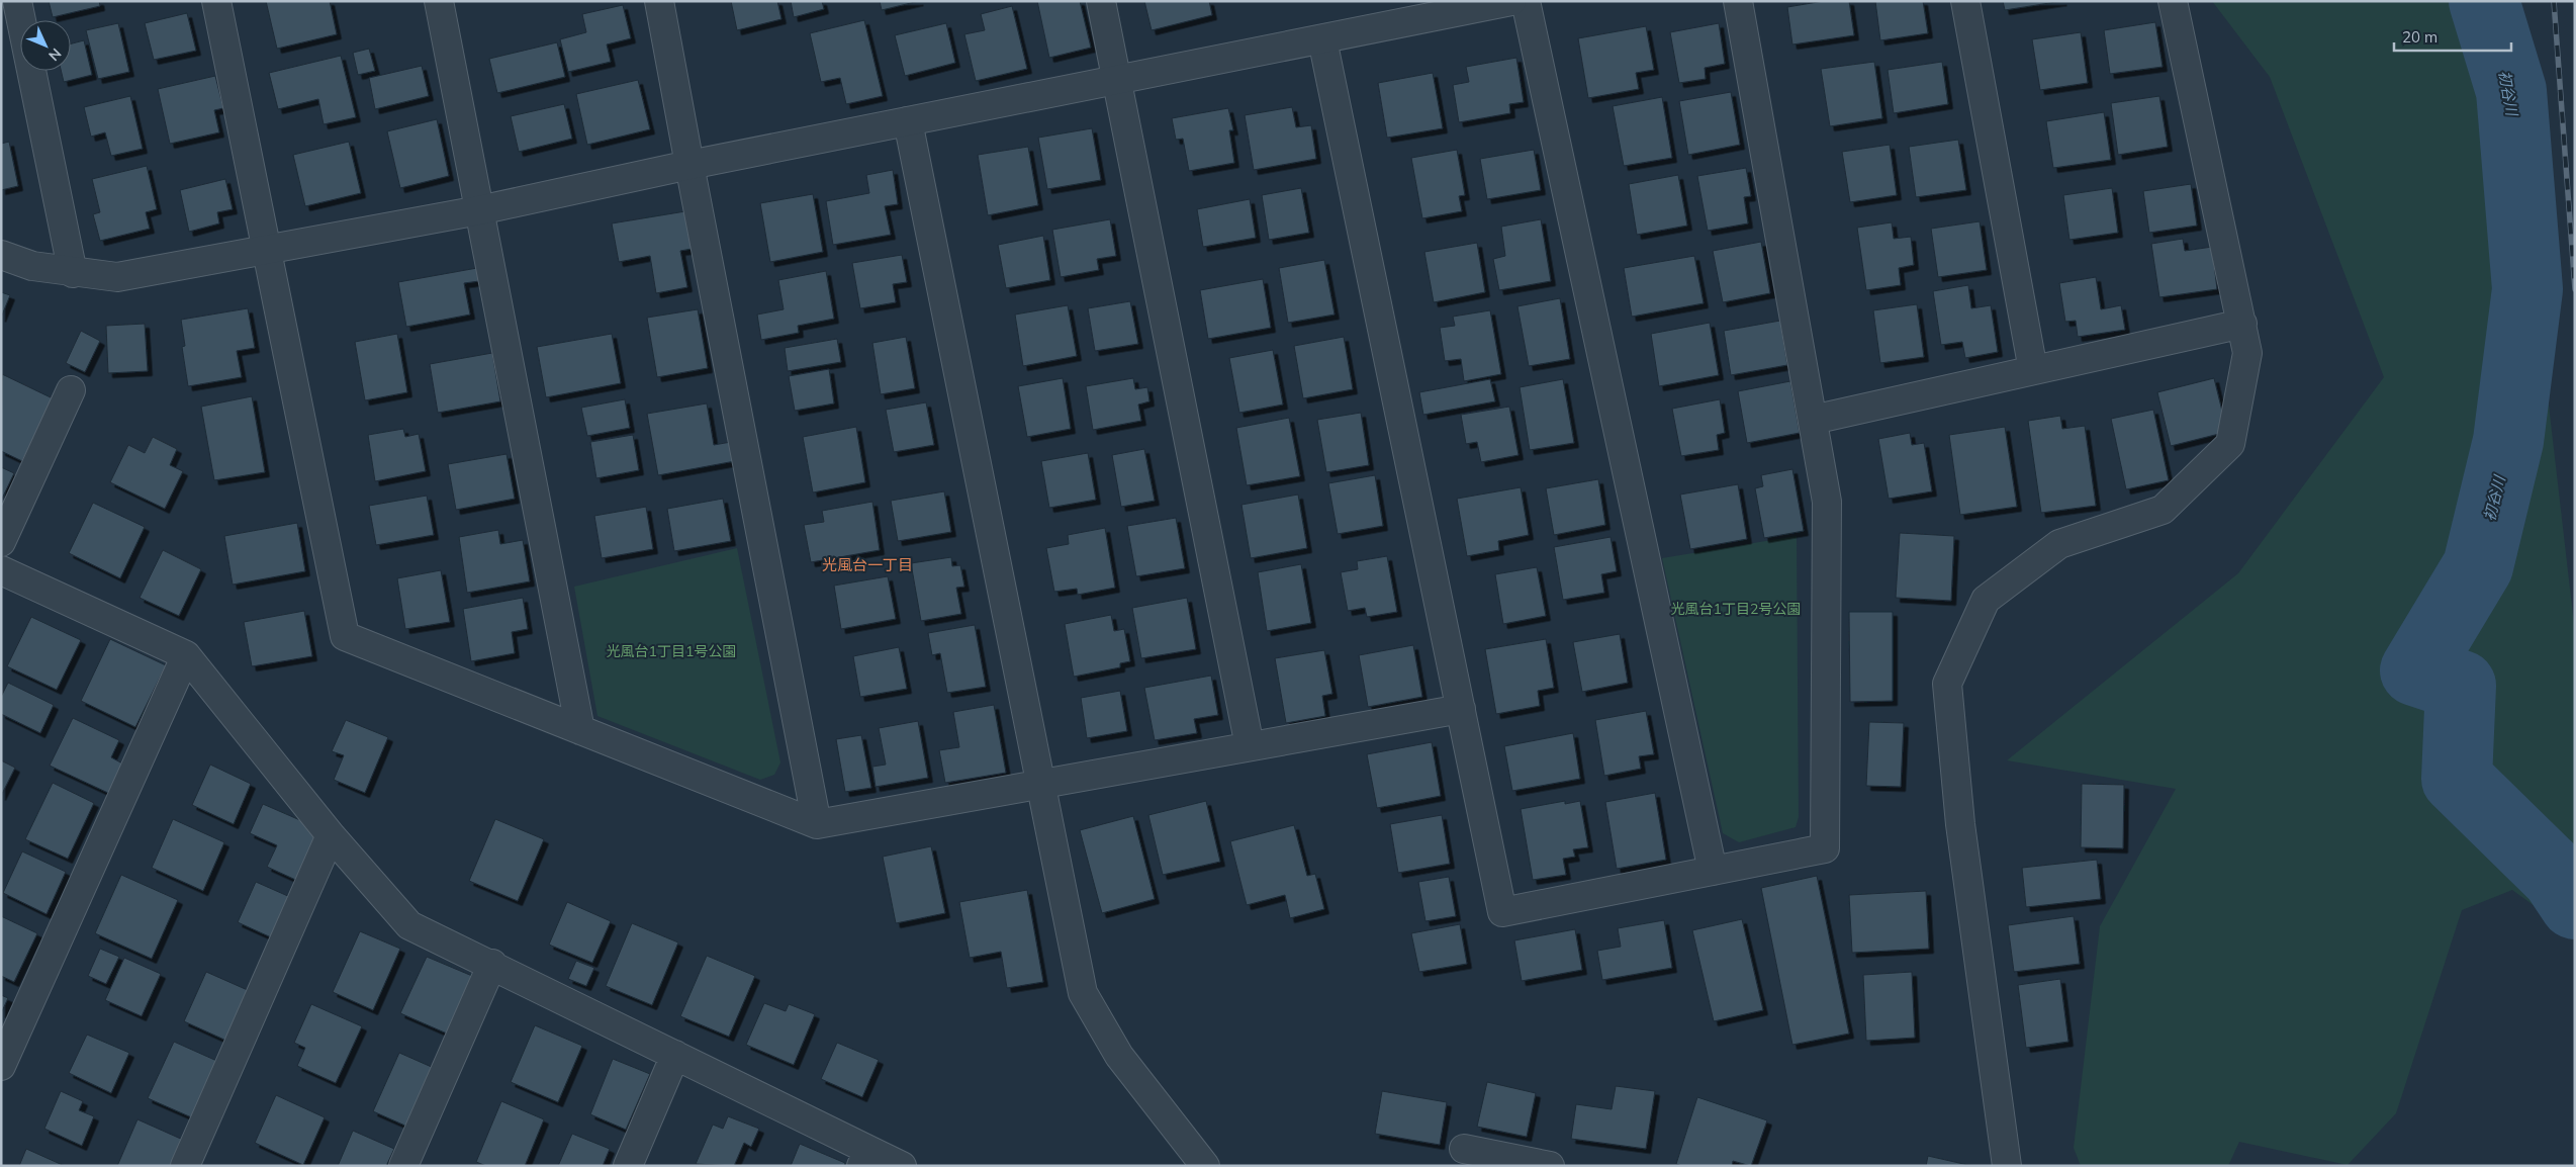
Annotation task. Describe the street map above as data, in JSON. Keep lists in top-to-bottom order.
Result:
{
  "districts": ["光風台一丁目"],
  "water": ["初谷川"],
  "parks": ["光風台1丁目2号公園", "光風台1丁目1号公園"],
  "scale_bar": "20 m",
  "north": "bottom right"
}
